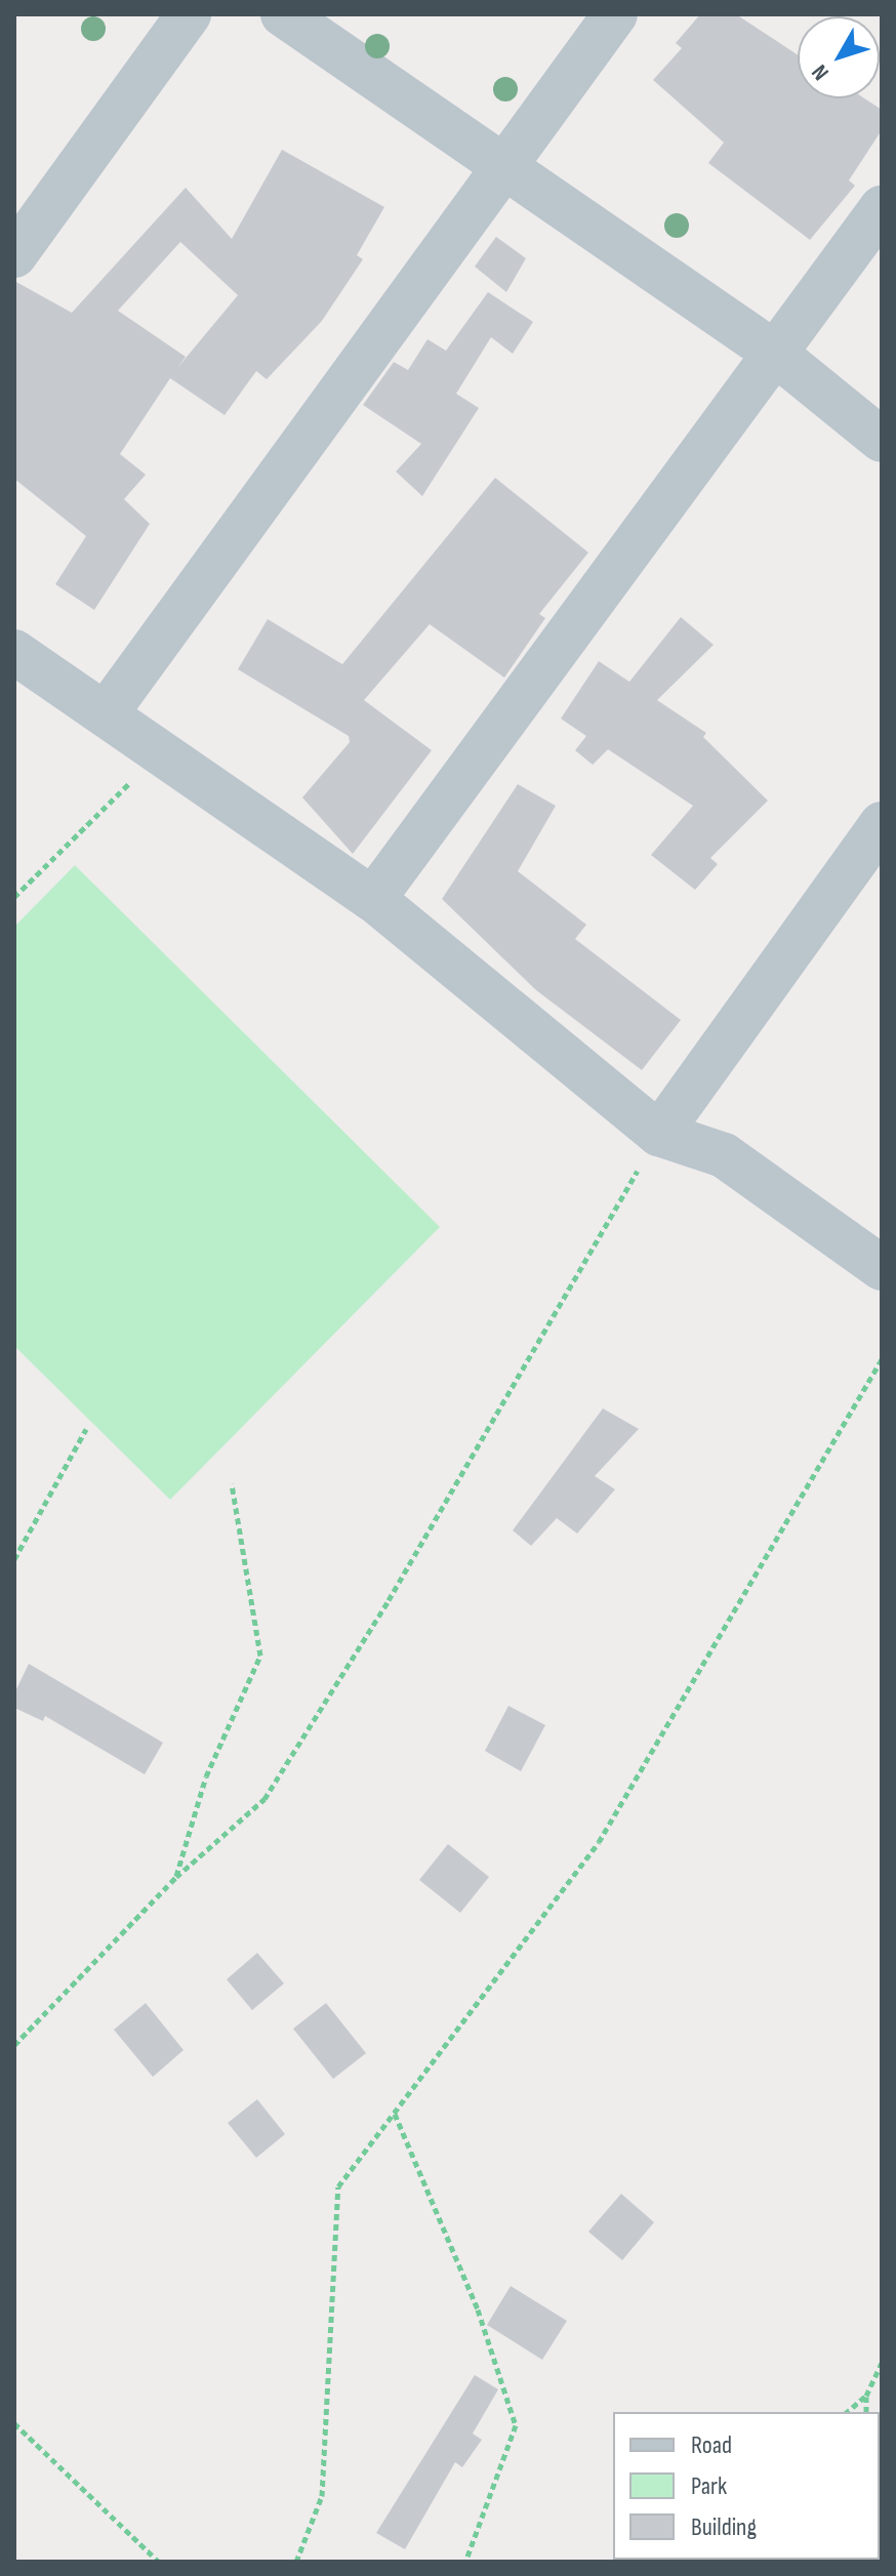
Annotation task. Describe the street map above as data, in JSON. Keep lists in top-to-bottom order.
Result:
{
  "legend": ["Road", "Park", "Building"],
  "north": "bottom left"
}
